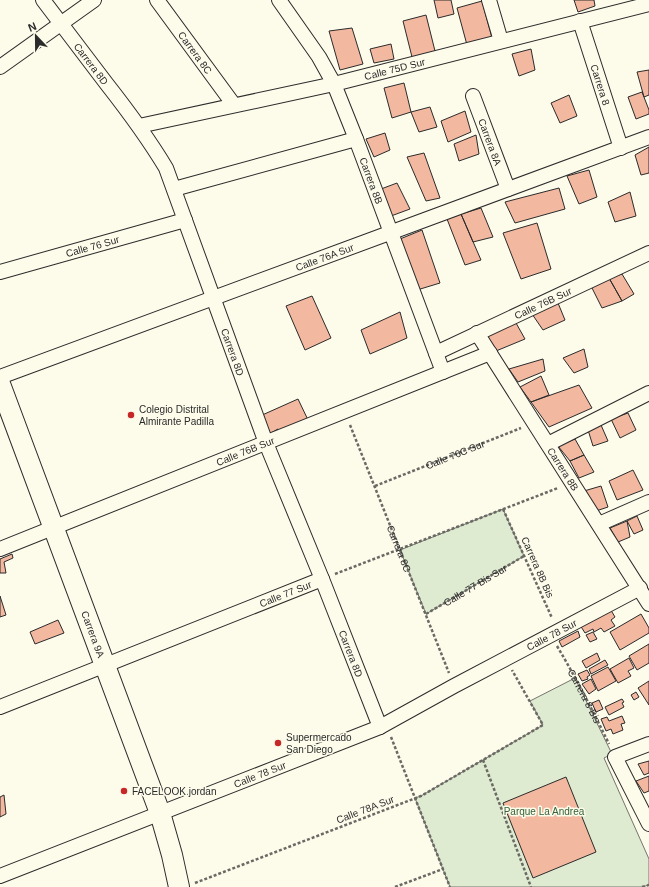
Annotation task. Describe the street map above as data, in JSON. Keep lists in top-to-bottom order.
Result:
{
  "streets": {
    "street": [
      "Carrera 8C",
      "Carrera 8D",
      "Calle 75D Sur",
      "Carrera 8",
      "Carrera 8A",
      "Carrera 8B",
      "Calle 76 Sur",
      "Calle 76A Sur",
      "Calle 76B Sur",
      "Calle 77 Sur",
      "Carrera 9A",
      "Calle 78 Sur"
    ],
    "path": [
      "Calle 76C Sur",
      "Carrera 8B Bis",
      "Calle 77 Bis Sur",
      "Carrera 8 Bis",
      "Calle 78A Sur"
    ]
  },
  "crossings": [
    ["Carrera 8C", "Calle 75D Sur"],
    ["Carrera 8C", "Calle 76B Sur"],
    ["Carrera 8C", "Calle 76C Sur"],
    ["Carrera 8C", "Calle 77 Bis Sur"],
    ["Carrera 8C", "Calle 77 Sur"],
    ["Carrera 8C", "Calle 78 Sur"],
    ["Carrera 8D", "Calle 75D Sur"],
    ["Carrera 8D", "Calle 76 Sur"],
    ["Carrera 8D", "Calle 76A Sur"],
    ["Carrera 8D", "Calle 76B Sur"],
    ["Carrera 8D", "Calle 77 Sur"],
    ["Carrera 8D", "Calle 78 Sur"],
    ["Calle 75D Sur", "Carrera 8"],
    ["Calle 75D Sur", "Carrera 8B"],
    ["Carrera 8", "Calle 76A Sur"],
    ["Carrera 8A", "Calle 76A Sur"],
    ["Carrera 8B", "Calle 76A Sur"],
    ["Carrera 8B", "Calle 76B Sur"],
    ["Carrera 8B", "Calle 76C Sur"],
    ["Carrera 8B", "Calle 77 Sur"],
    ["Carrera 8B", "Calle 78 Sur"],
    ["Calle 76B Sur", "Carrera 9A"],
    ["Carrera 8B Bis", "Calle 77 Bis Sur"],
    ["Carrera 8B Bis", "Calle 77 Sur"],
    ["Carrera 8B Bis", "Calle 78 Sur"],
    ["Carrera 8B Bis", "Carrera 8 Bis"],
    ["Calle 77 Sur", "Carrera 9A"],
    ["Carrera 9A", "Calle 78 Sur"],
    ["Carrera 9A", "Calle 78A Sur"],
    ["Calle 78 Sur", "Carrera 8 Bis"],
    ["Calle 78 Sur", "Calle 78A Sur"]
  ],
  "parks": ["Parque La Andrea"],
  "places": ["Colegio Distrital Almirante Padilla", "Supermercado San Diego", "FACELOOK jordan"],
  "north": "top"
}
